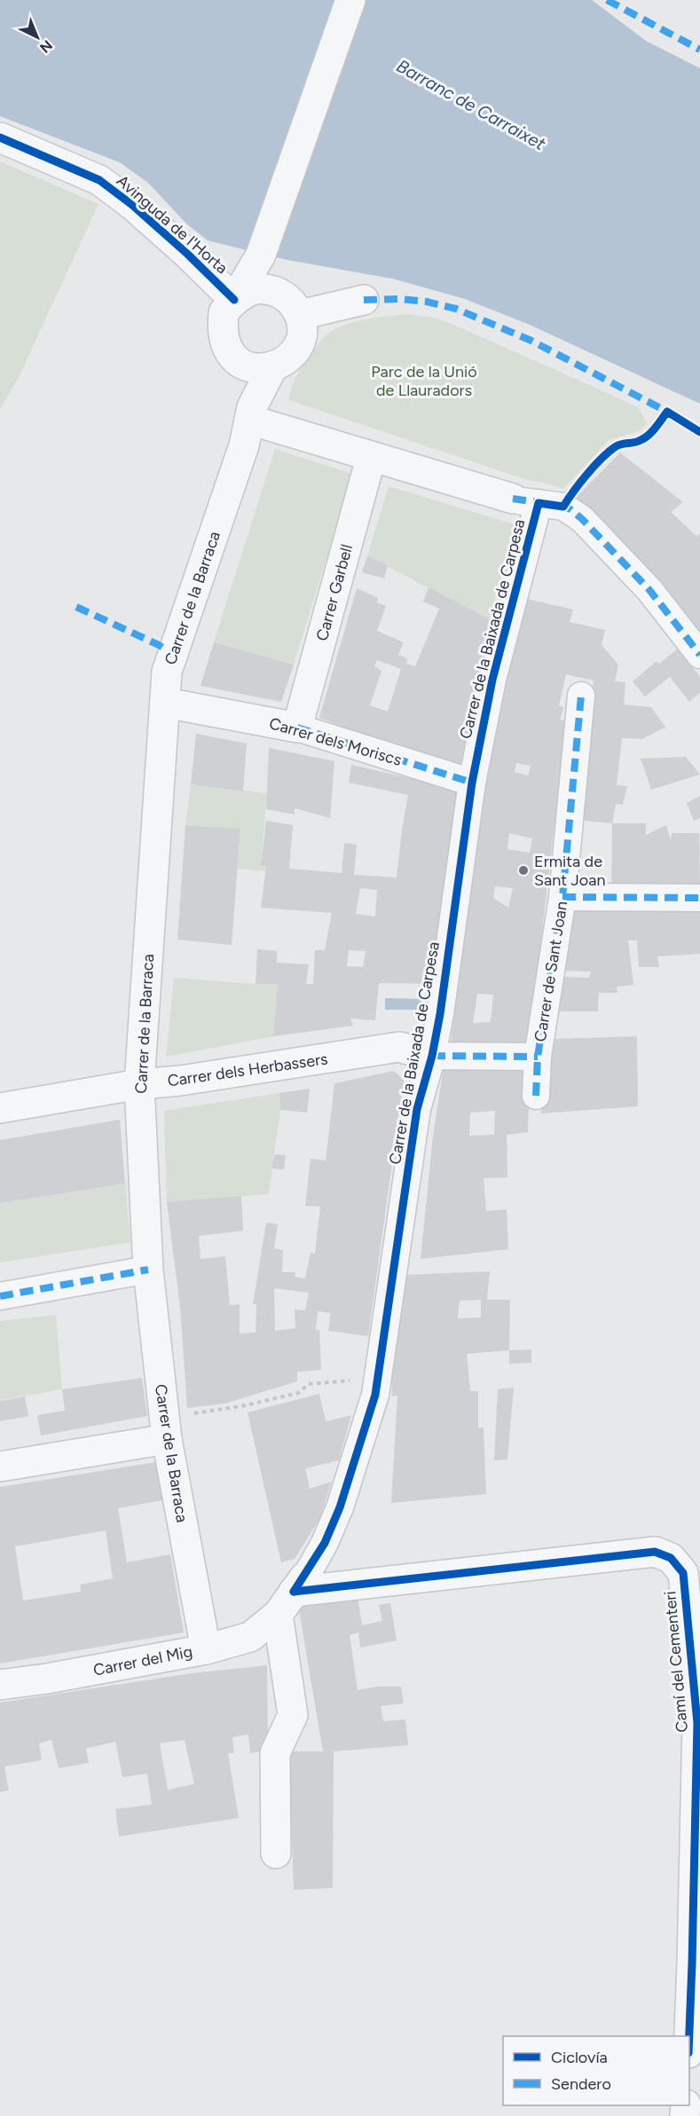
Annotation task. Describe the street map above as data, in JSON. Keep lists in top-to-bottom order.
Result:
{
  "streets": {
    "street": [
      "Avinguda de l'Horta",
      "Carrer Garbell",
      "Carrer de la Barraca",
      "Carrer de la Baixada de Carpesa",
      "Carrer dels Moriscs",
      "Carrer de Sant Joan",
      "Carrer dels Herbassers",
      "Carrer del Mig",
      "Camí del Cementeri"
    ]
  },
  "crossings": [
    ["Avinguda de l'Horta", "Carrer de la Barraca"],
    ["Carrer Garbell", "Carrer dels Moriscs"],
    ["Carrer de la Barraca", "Carrer dels Moriscs"],
    ["Carrer de la Barraca", "Carrer dels Herbassers"],
    ["Carrer de la Barraca", "Carrer del Mig"],
    ["Carrer de la Baixada de Carpesa", "Carrer dels Moriscs"],
    ["Carrer de la Baixada de Carpesa", "Carrer dels Herbassers"],
    ["Carrer de la Baixada de Carpesa", "Carrer del Mig"],
    ["Carrer de la Baixada de Carpesa", "Camí del Cementeri"],
    ["Carrer del Mig", "Camí del Cementeri"]
  ],
  "water": ["Barranc de Carraixet"],
  "parks": ["Parc de la Unió de Llauradors"],
  "places": ["Ermita de Sant Joan"],
  "legend": ["Ciclovía", "Sendero"],
  "north": "bottom right"
}
